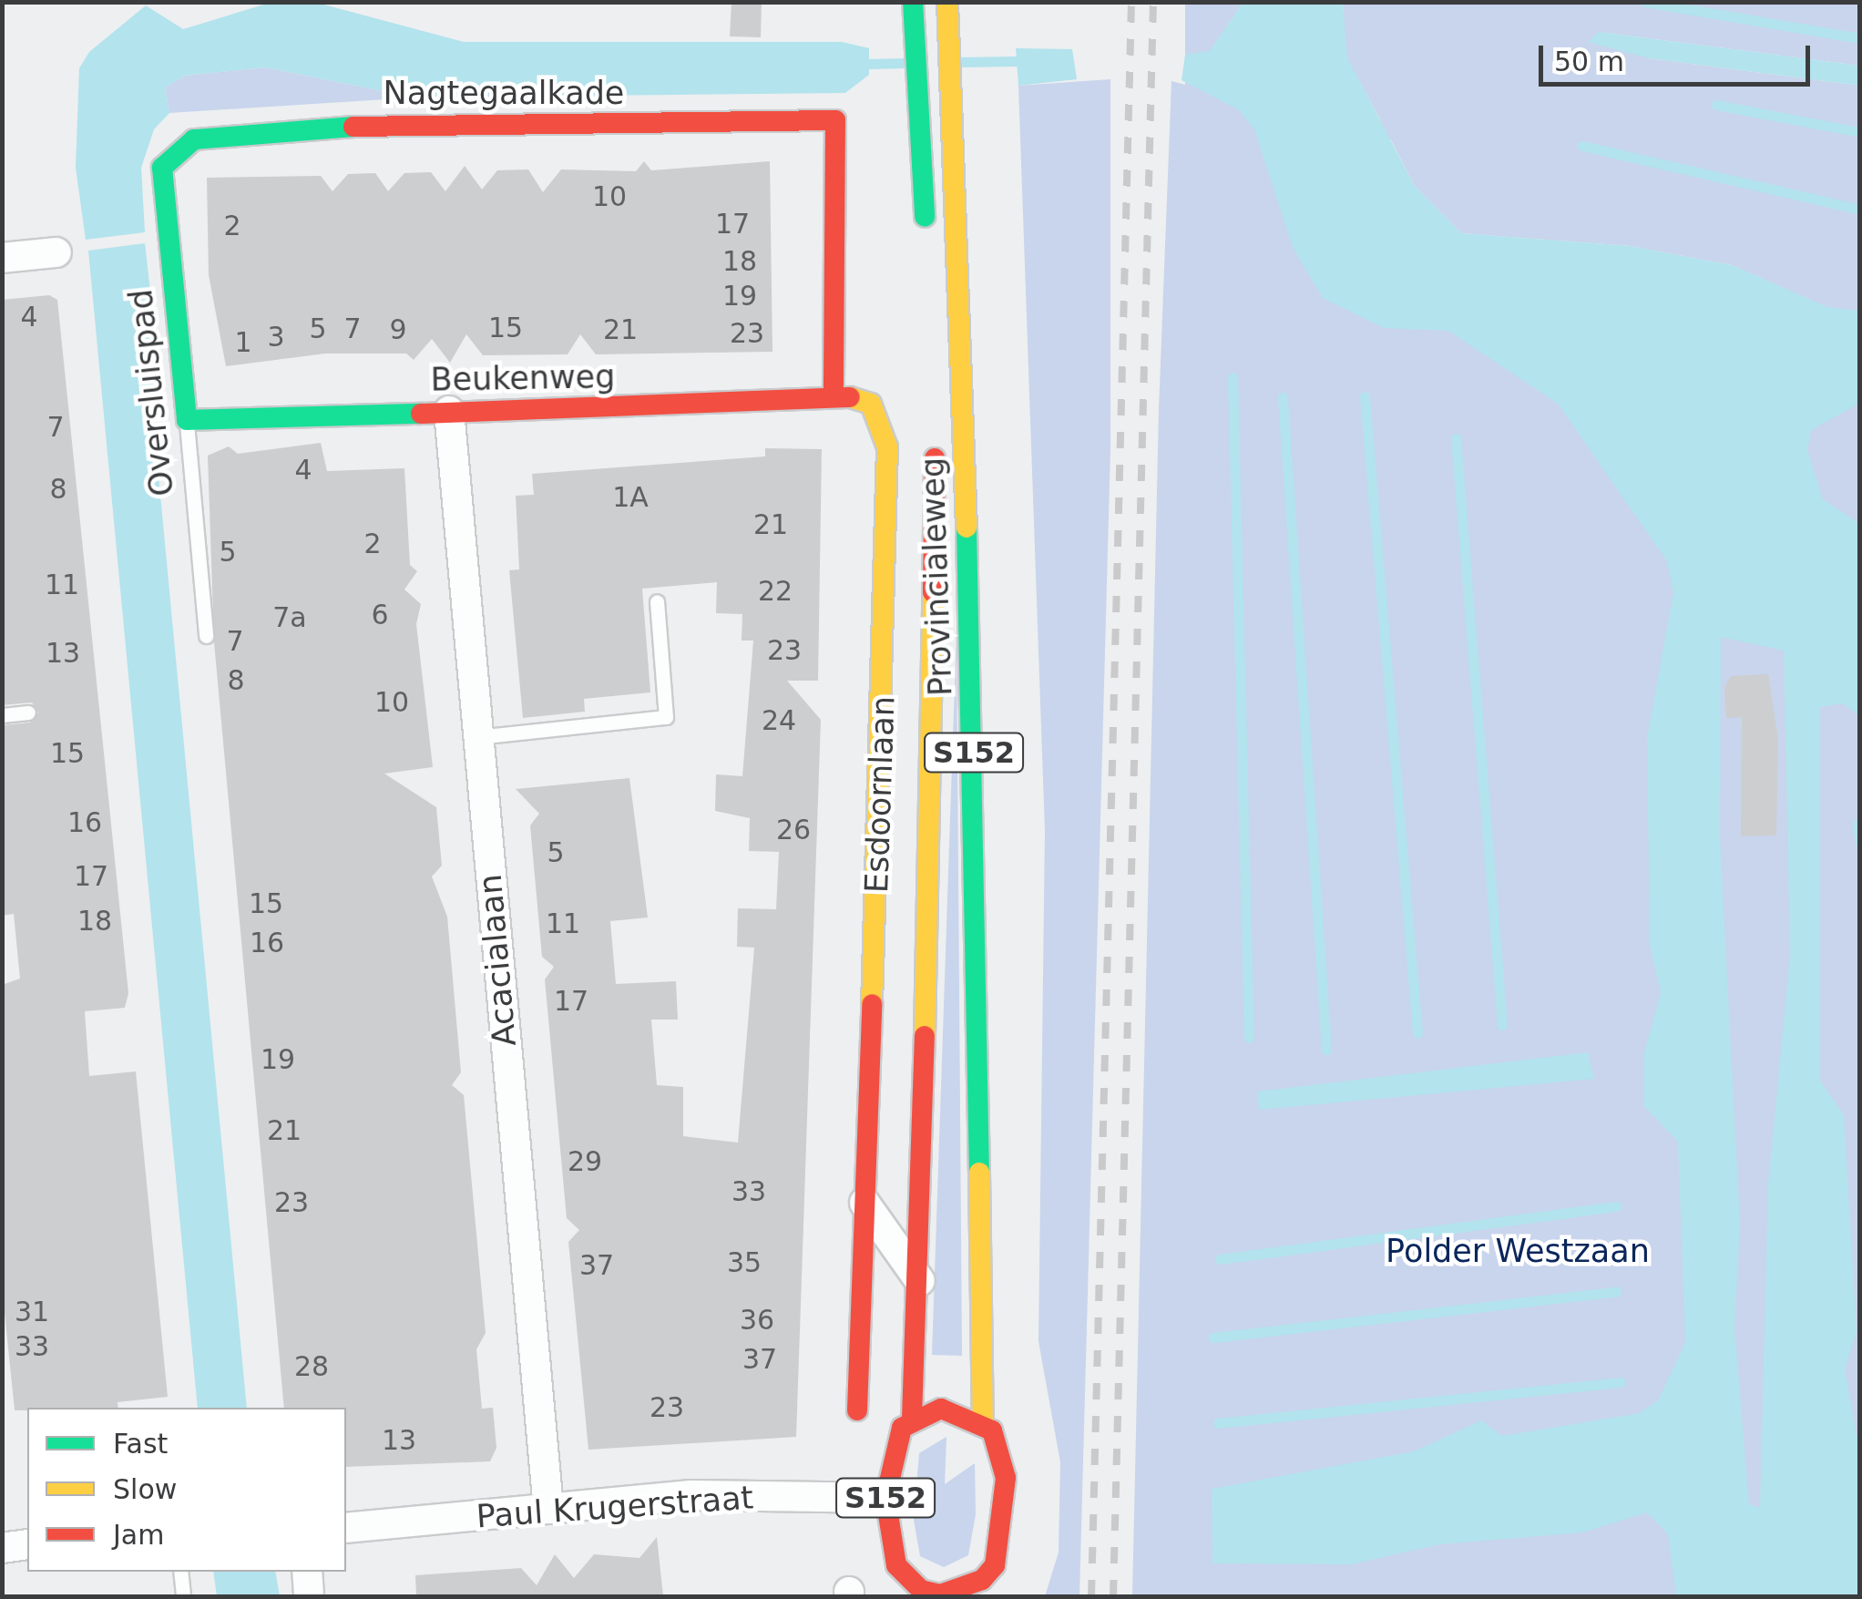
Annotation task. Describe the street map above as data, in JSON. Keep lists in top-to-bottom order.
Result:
{
  "streets": {
    "main road": [
      "Nagtegaalkade",
      "Beukenweg",
      "Oversluispad",
      "Provincialeweg",
      "S152",
      "Esdoornlaan"
    ],
    "street": ["Acacialaan", "Paul Krugerstraat"]
  },
  "crossings": [
    ["Nagtegaalkade", "Beukenweg"],
    ["Nagtegaalkade", "Oversluispad"],
    ["Beukenweg", "Oversluispad"],
    ["Beukenweg", "Esdoornlaan"],
    ["Beukenweg", "Acacialaan"],
    ["Provincialeweg", "S152"],
    ["Provincialeweg", "Paul Krugerstraat"],
    ["S152", "Paul Krugerstraat"],
    ["Acacialaan", "Paul Krugerstraat"]
  ],
  "parks": ["Polder Westzaan"],
  "house_numbers": [
    "10",
    "17",
    "2",
    "18",
    "19",
    "4",
    "15",
    "5",
    "7",
    "9",
    "21",
    "23",
    "3",
    "1",
    "7",
    "4",
    "8",
    "1A",
    "21",
    "2",
    "5",
    "11",
    "22",
    "6",
    "7a",
    "7",
    "23",
    "13",
    "8",
    "10",
    "24",
    "15",
    "16",
    "26",
    "5",
    "17",
    "15",
    "18",
    "11",
    "16",
    "17",
    "19",
    "21",
    "29",
    "33",
    "23",
    "35",
    "37",
    "31",
    "36",
    "33",
    "37",
    "28",
    "23",
    "13"
  ],
  "legend": ["Fast", "Slow", "Jam"],
  "scale_bar": "50 m"
}
